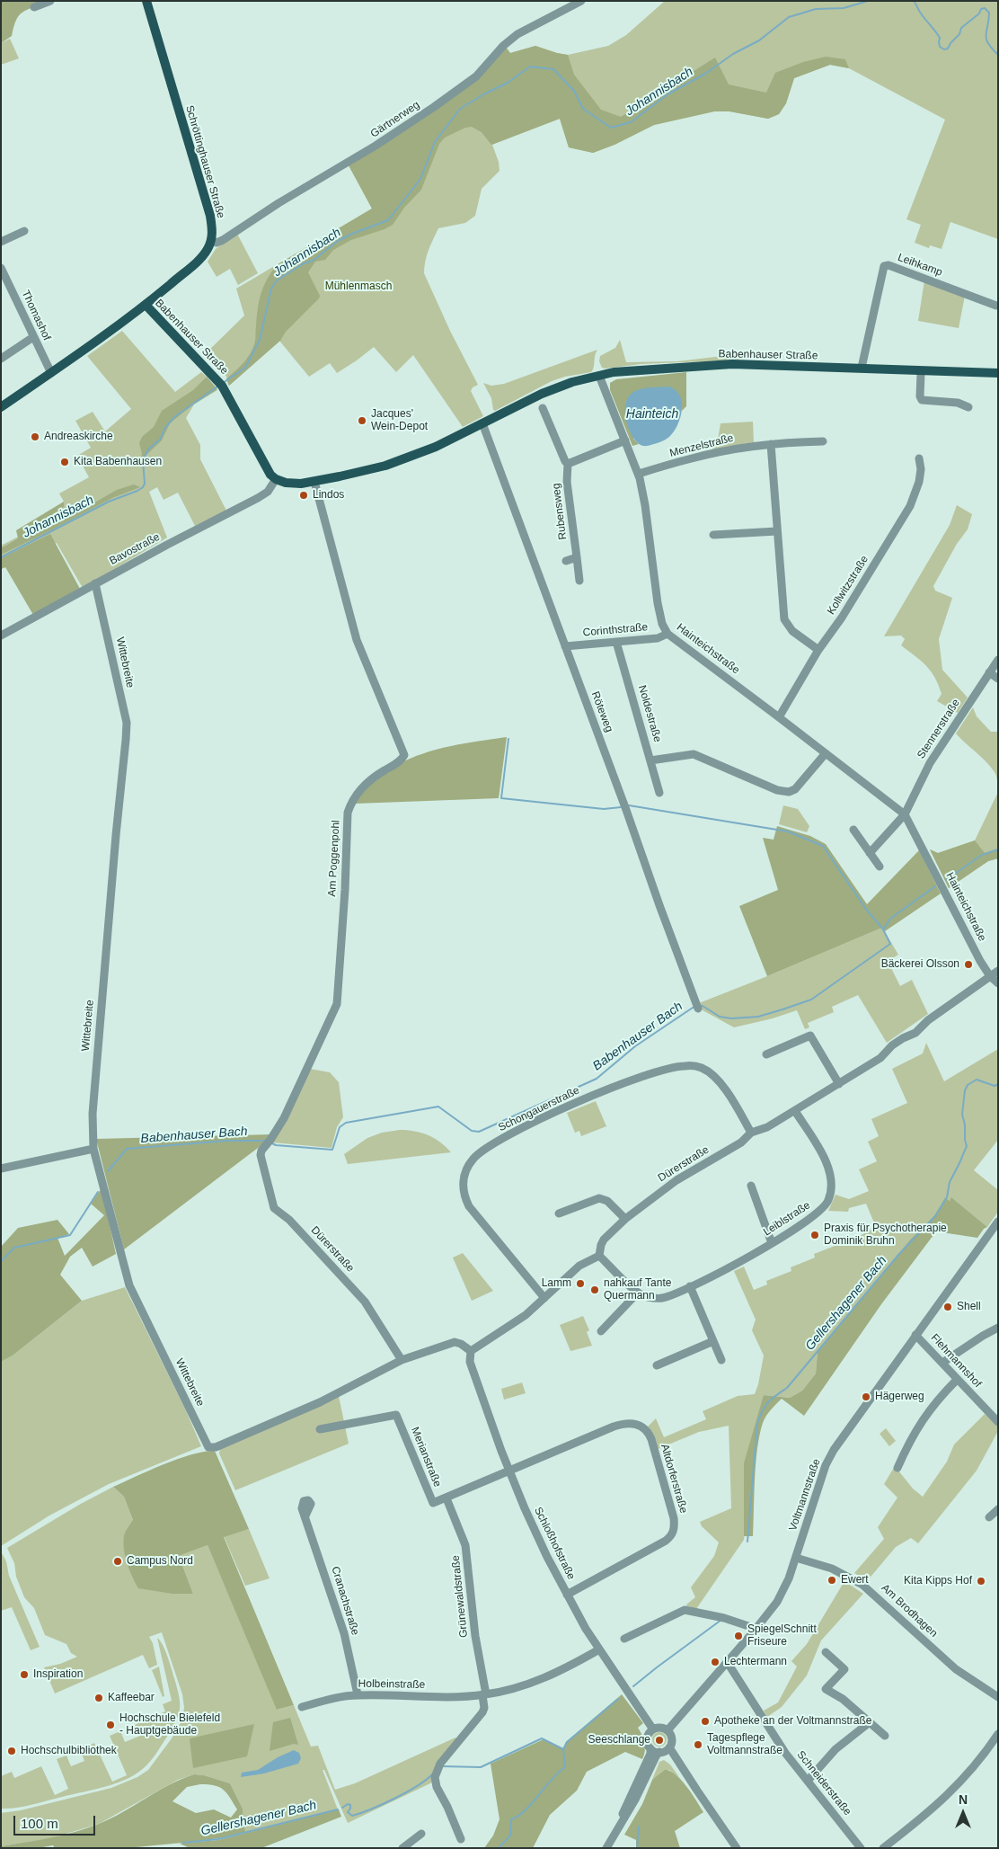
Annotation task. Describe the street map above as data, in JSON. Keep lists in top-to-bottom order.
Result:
{
  "streets": {
    "main road": ["Schröttinghauser Straße", "Babenhauser Straße"],
    "street": [
      "Gärtnerweg",
      "Leihkamp",
      "Thomashof",
      "Menzelstraße",
      "Rubensweg",
      "Bavostraße",
      "Kollwitzstraße",
      "Corinthstraße",
      "Hainteichstraße",
      "Wittebreite",
      "Röteweg",
      "Noldestraße",
      "Stennerstraße",
      "Am Poggenpohl",
      "Schongauerstraße",
      "Dürerstraße",
      "Leiblstraße",
      "Flehmannshof",
      "Merianstraße",
      "Altdorferstraße",
      "Voltmannstraße",
      "Schloßhofstraße",
      "Grünewaldstraße",
      "Cranachstraße",
      "Am Brodhagen",
      "Holbeinstraße",
      "Schneiderstraße"
    ]
  },
  "crossings": [
    ["Gärtnerweg", "Schröttinghauser Straße"],
    ["Leihkamp", "Babenhauser Straße"],
    ["Thomashof", "Babenhauser Straße"],
    ["Babenhauser Straße", "Bavostraße"],
    ["Babenhauser Straße", "Hainteichstraße"],
    ["Babenhauser Straße", "Röteweg"],
    ["Babenhauser Straße", "Am Poggenpohl"],
    ["Menzelstraße", "Hainteichstraße"],
    ["Bavostraße", "Wittebreite"],
    ["Kollwitzstraße", "Hainteichstraße"],
    ["Corinthstraße", "Hainteichstraße"],
    ["Corinthstraße", "Röteweg"],
    ["Corinthstraße", "Noldestraße"],
    ["Hainteichstraße", "Stennerstraße"],
    ["Hainteichstraße", "Dürerstraße"],
    ["Wittebreite", "Dürerstraße"],
    ["Am Poggenpohl", "Dürerstraße"],
    ["Schongauerstraße", "Dürerstraße"],
    ["Dürerstraße", "Leiblstraße"],
    ["Flehmannshof", "Voltmannstraße"],
    ["Merianstraße", "Altdorferstraße"],
    ["Merianstraße", "Schloßhofstraße"],
    ["Merianstraße", "Grünewaldstraße"],
    ["Altdorferstraße", "Schloßhofstraße"],
    ["Voltmannstraße", "Schloßhofstraße"],
    ["Voltmannstraße", "Am Brodhagen"],
    ["Voltmannstraße", "Schneiderstraße"],
    ["Schloßhofstraße", "Holbeinstraße"],
    ["Grünewaldstraße", "Holbeinstraße"],
    ["Cranachstraße", "Holbeinstraße"]
  ],
  "water": [
    "Johannisbach",
    "Hainteich",
    "Babenhauser Bach",
    "Gellershagener Bach"
  ],
  "parks": ["Mühlenmasch"],
  "places": [
    "Jacques' Wein-Depot",
    "Andreaskirche",
    "Kita Babenhausen",
    "Lindos",
    "Bäckerei Olsson",
    "Praxis für Psychotherapie Dominik Bruhn",
    "Lamm",
    "nahkauf Tante Quermann",
    "Shell",
    "Hägerweg",
    "Campus Nord",
    "Ewert",
    "Kita Kipps Hof",
    "SpiegelSchnitt Friseure",
    "Lechtermann",
    "Inspiration",
    "Kaffeebar",
    "Apotheke an der Voltmannstraße",
    "Hochschule Bielefeld - Hauptgebäude",
    "Seeschlange",
    "Tagespflege Voltmannstraße",
    "Hochschulbibliothek"
  ],
  "scale_bar": "100 m",
  "north": "top"
}
